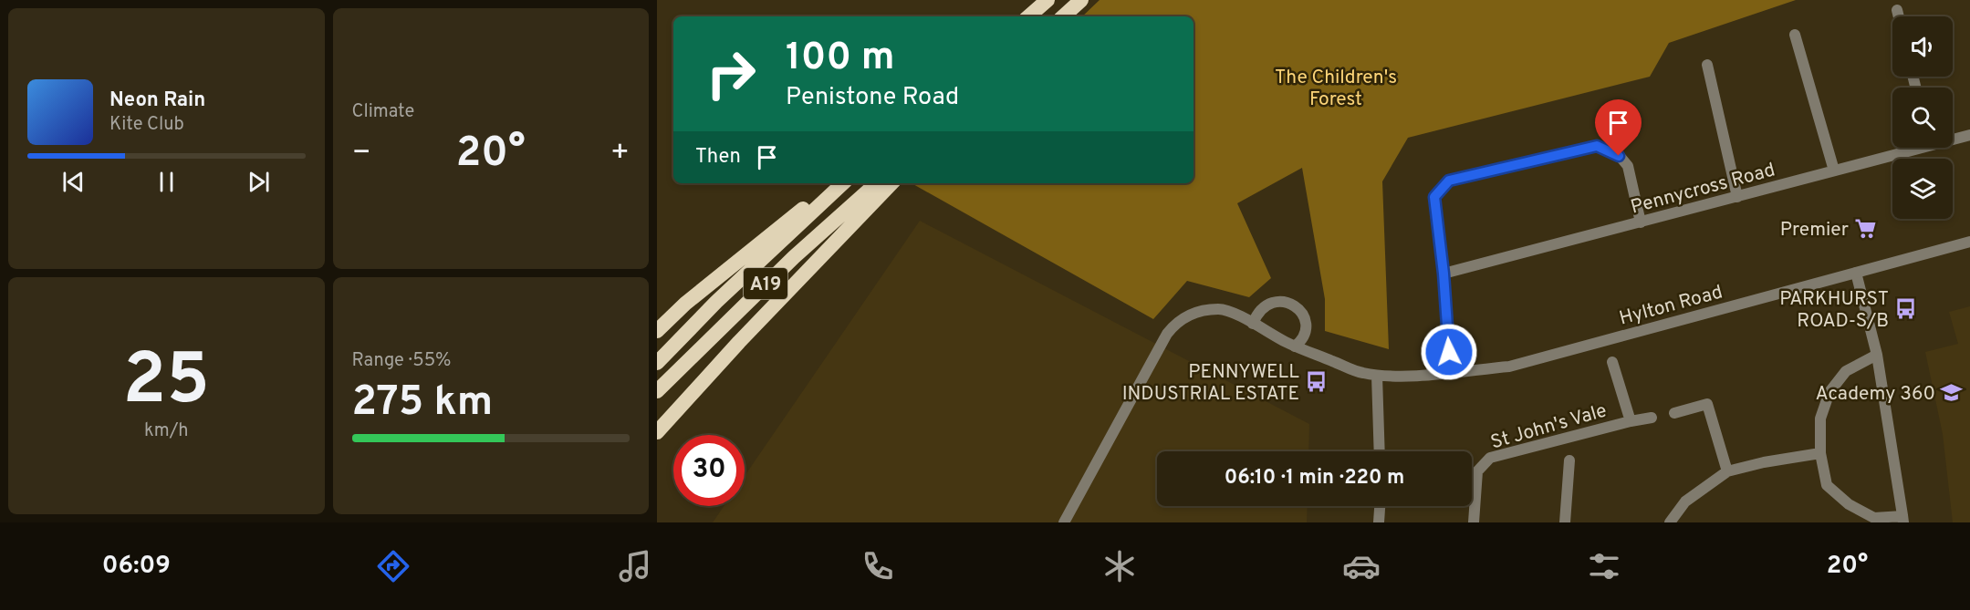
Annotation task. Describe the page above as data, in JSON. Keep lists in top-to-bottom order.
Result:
{
  "streets": {
    "highway": ["A19"],
    "street": ["Pennycross Road", "Hylton Road", "St John's Vale"]
  },
  "parks": ["The Children's Forest"],
  "places": {
    "supermarket": ["Premier"],
    "bus stop": ["PARKHURST ROAD-S/B", "PENNYWELL INDUSTRIAL ESTATE"],
    "school or university": ["Academy 360"]
  },
  "page": {
    "tile": [
      "Climate",
      ["25", "km/h"],
      ["Range · 55%", "275 km"]
    ],
    "turn": ["100 m", "Penistone Road"],
    "song": ["Neon Rain", "Kite Club"],
    "then": "Then",
    "heat": ["−", "20°", "+"],
    "limit": "30",
    "trip": "06:10 · 1 min · 220 m",
    "tabs": ["06:09", "20°"]
  }
}
